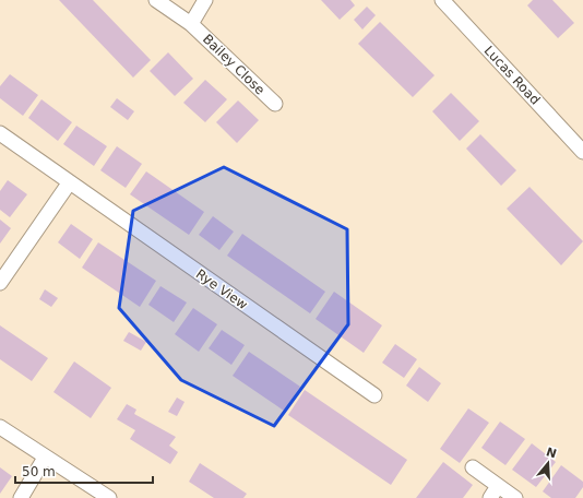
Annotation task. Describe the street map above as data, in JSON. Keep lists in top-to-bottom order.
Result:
{
  "streets": {
    "street": ["Bailey Close", "Lucas Road", "Rye View"]
  },
  "scale_bar": "50 m",
  "north": "top"
}
